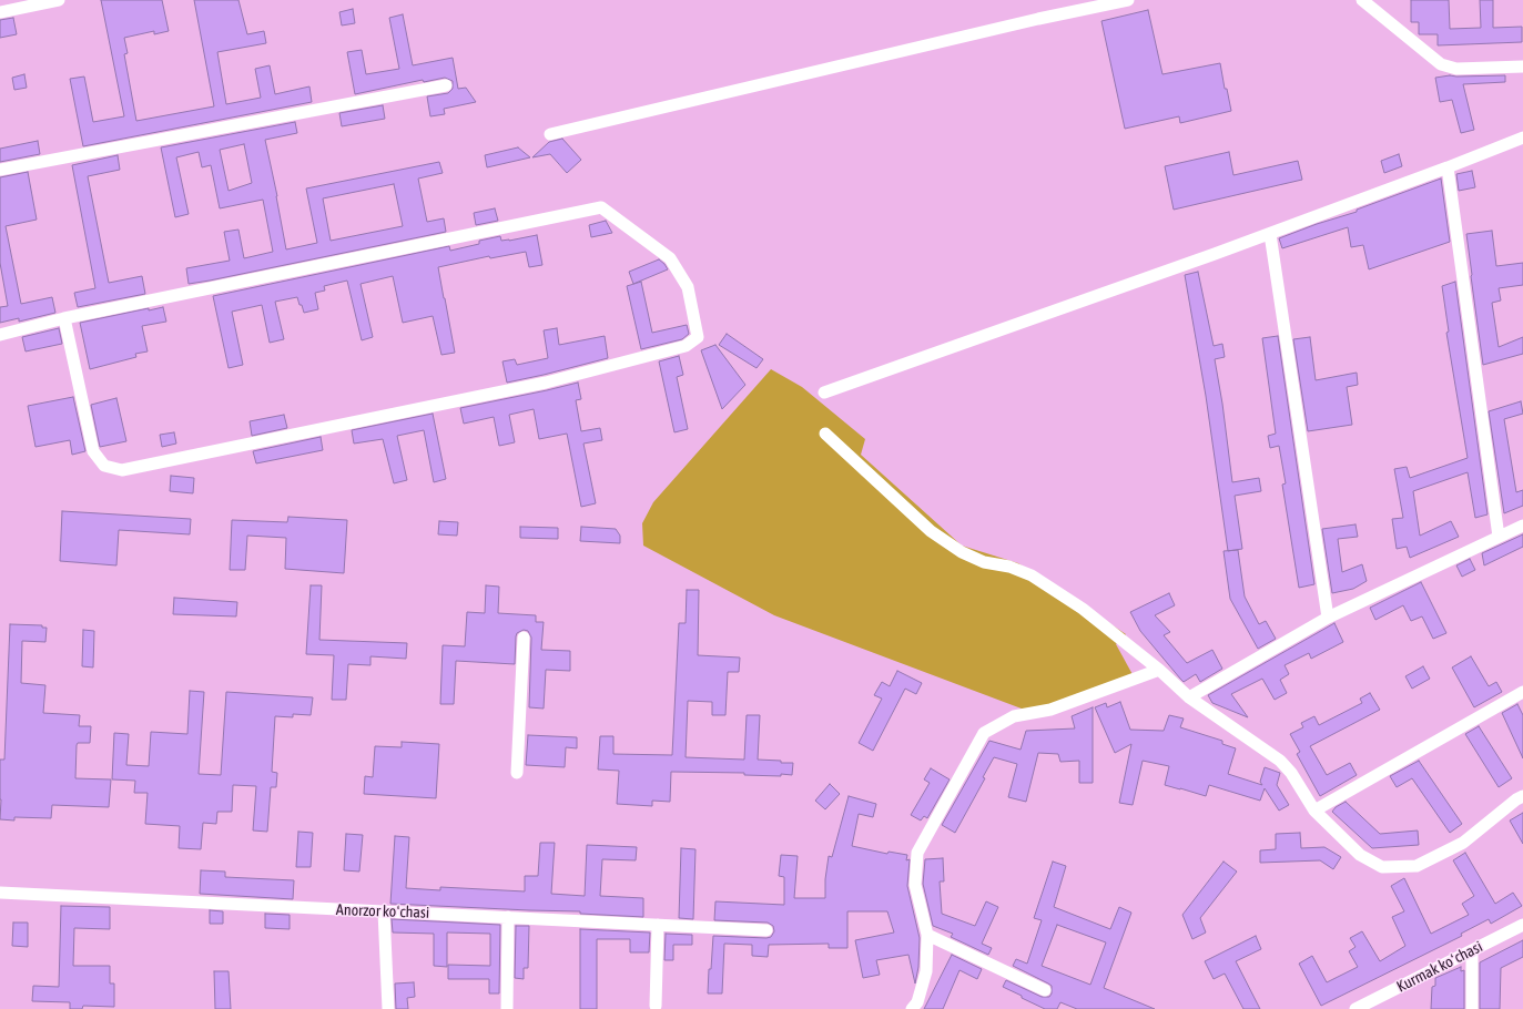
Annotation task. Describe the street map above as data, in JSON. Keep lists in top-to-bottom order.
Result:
{
  "streets": {
    "street": ["Anorzor koʻchasi", "Kurmak koʻchasi"]
  }
}
